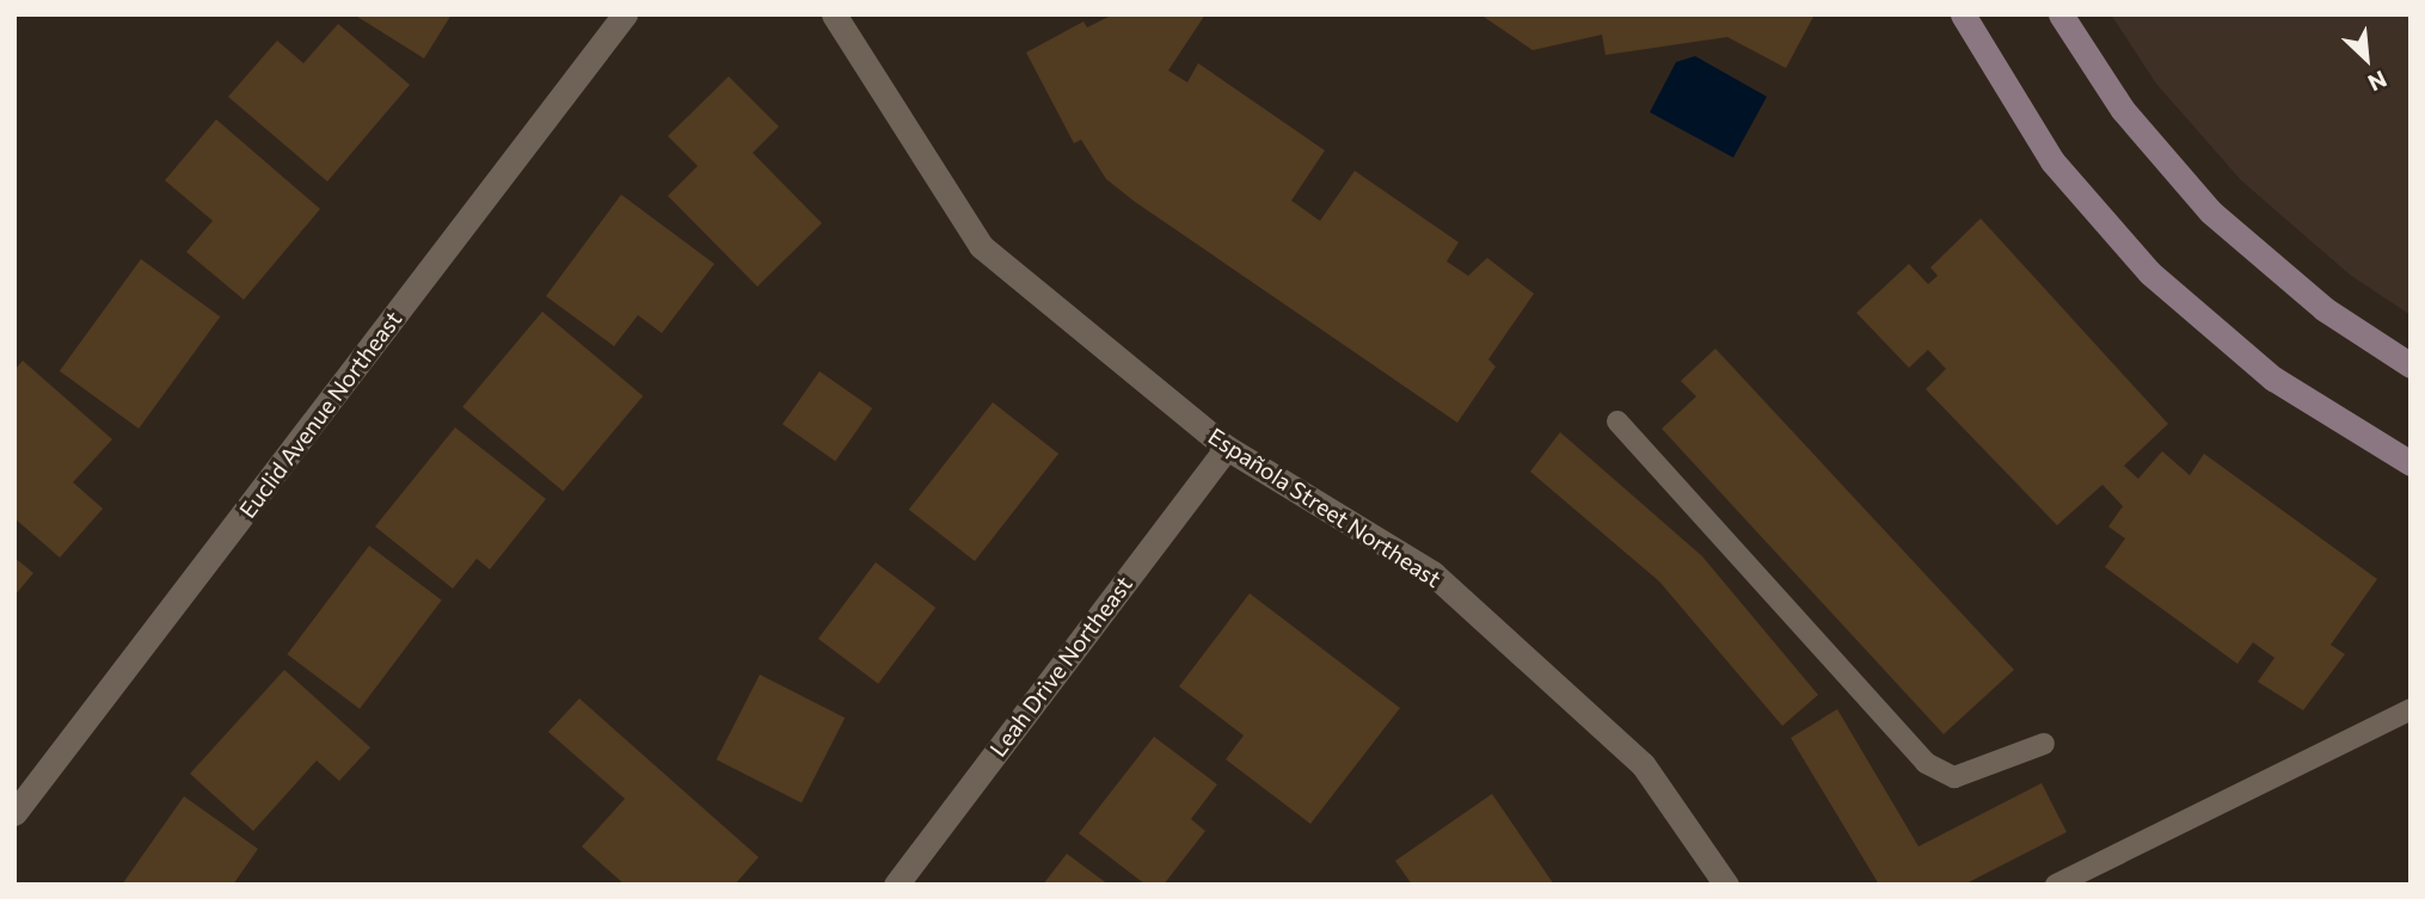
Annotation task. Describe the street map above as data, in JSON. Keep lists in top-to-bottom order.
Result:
{
  "streets": {
    "street": ["Euclid Avenue Northeast", "Española Street Northeast", "Leah Drive Northeast"]
  },
  "crossings": [
    ["Española Street Northeast", "Leah Drive Northeast"]
  ],
  "north": "bottom right"
}
